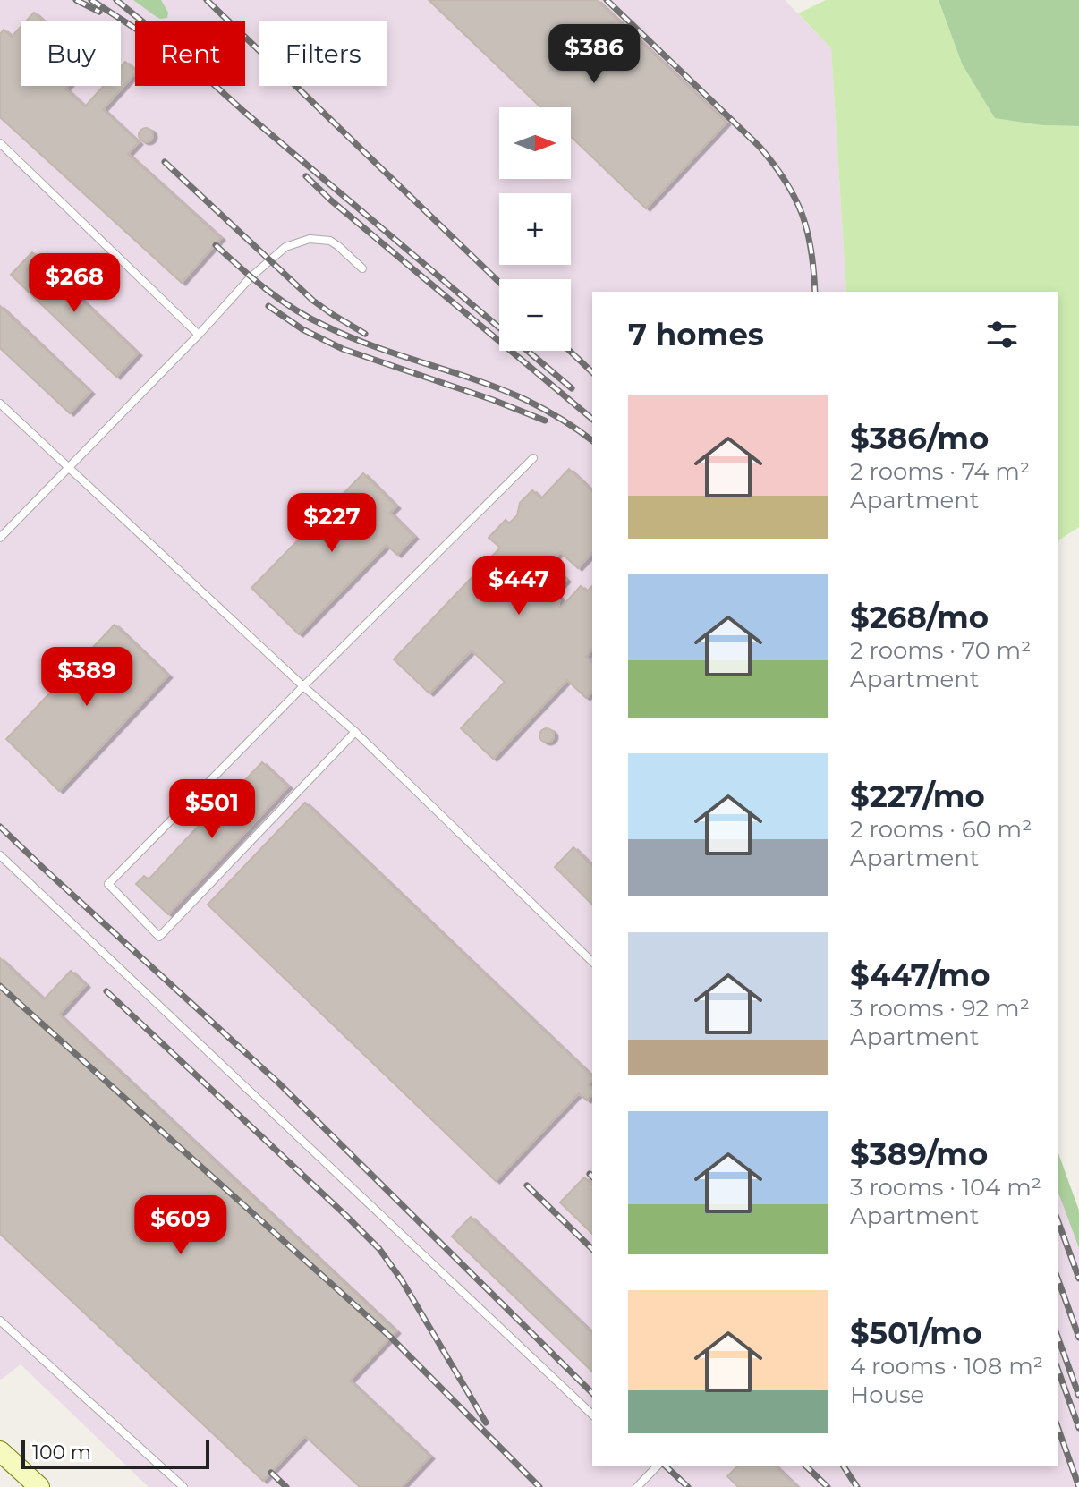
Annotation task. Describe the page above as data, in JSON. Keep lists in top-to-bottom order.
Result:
{
  "scale_bar": "100 m",
  "north": "right",
  "page": {
    "chip": ["Buy", "Rent", "Filters"],
    "price": [
      "$386",
      "$268",
      "$227",
      "$447",
      "$389",
      "$501",
      "$609"
    ],
    "map_buttons": ["+", "−"],
    "heading": "7 homes",
    "list": [
      {
        "name": "$386/mo",
        "note": "2 rooms · 74 m² · Apartment"
      },
      {
        "name": "$268/mo",
        "note": "2 rooms · 70 m² · Apartment"
      },
      {
        "name": "$227/mo",
        "note": "2 rooms · 60 m² · Apartment"
      },
      {
        "name": "$447/mo",
        "note": "3 rooms · 92 m² · Apartment"
      },
      {
        "name": "$389/mo",
        "note": "3 rooms · 104 m² · Apartment"
      },
      {
        "name": "$501/mo",
        "note": "4 rooms · 108 m² · House"
      }
    ],
    "scale": "100 m"
  }
}
